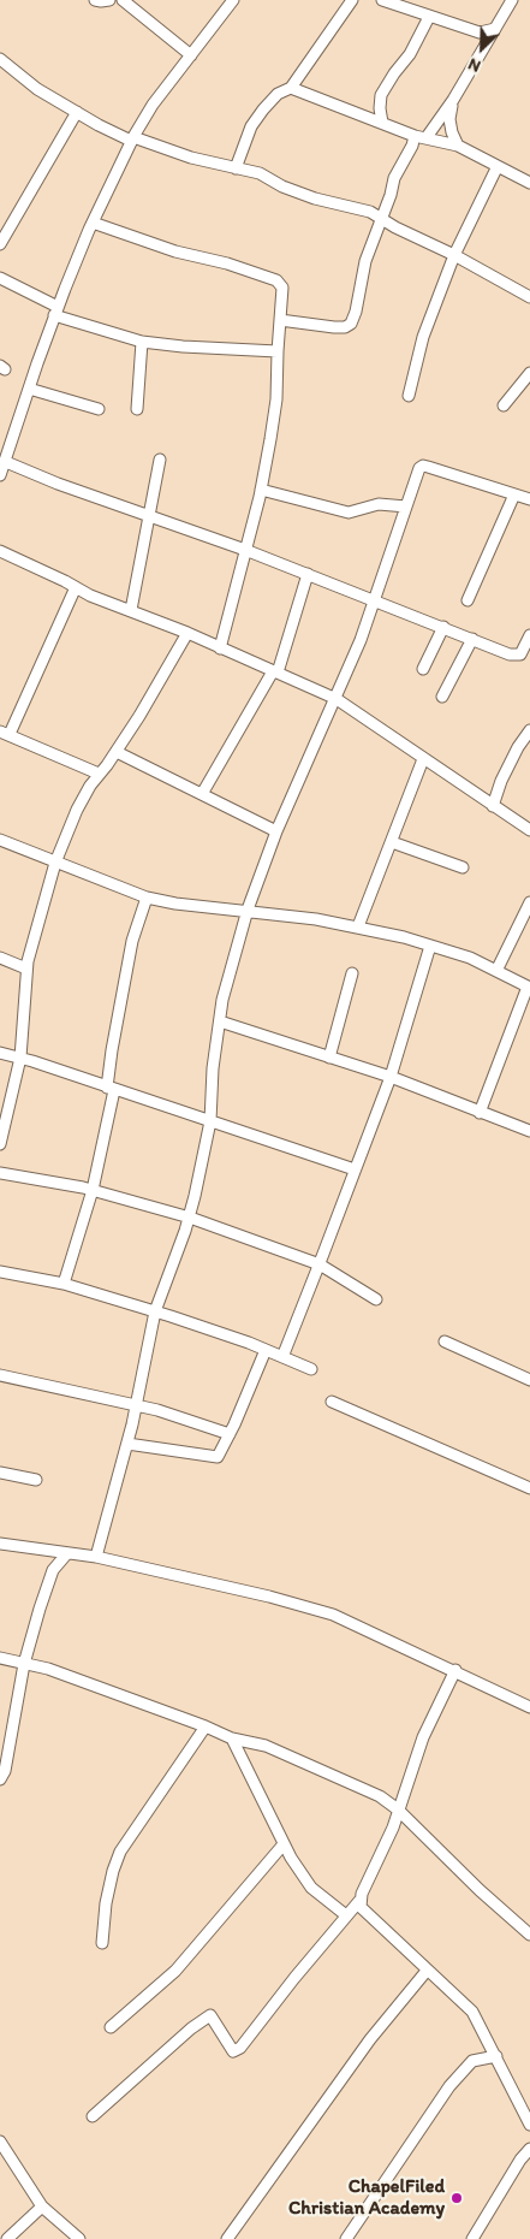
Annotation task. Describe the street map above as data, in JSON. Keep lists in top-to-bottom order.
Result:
{
  "places": ["ChapelFiled Christian Academy"],
  "north": "bottom left"
}
